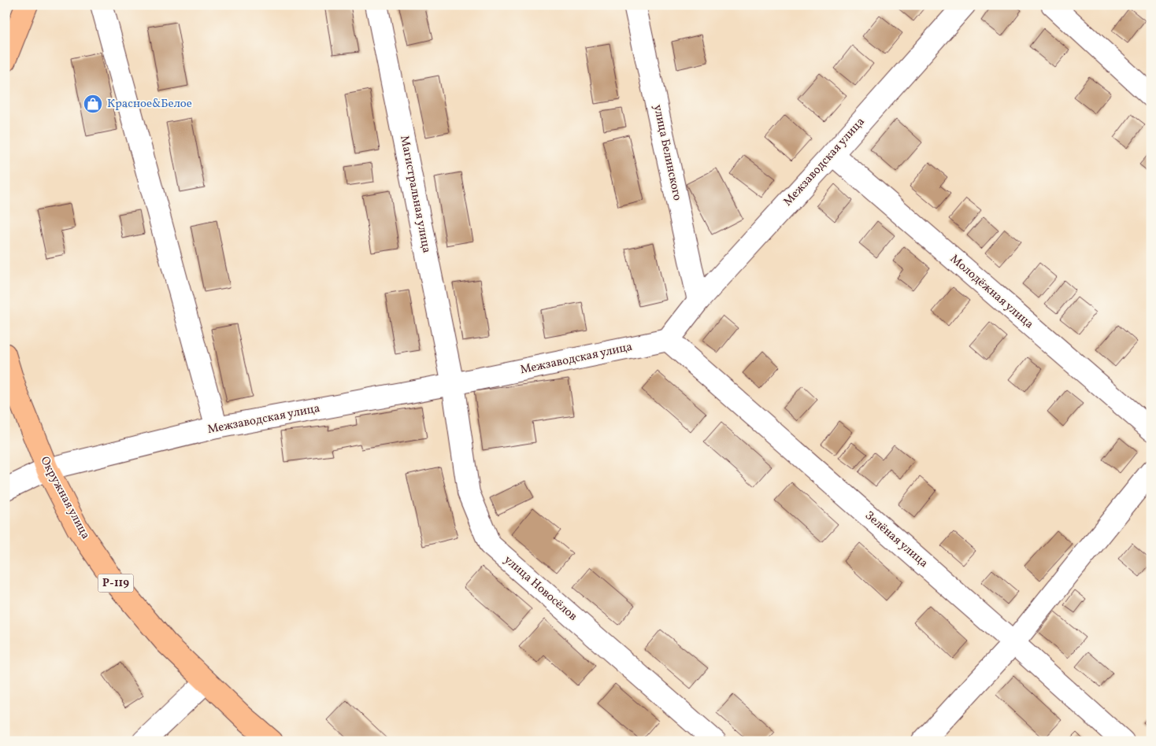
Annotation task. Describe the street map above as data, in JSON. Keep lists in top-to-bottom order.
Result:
{
  "streets": {
    "highway": ["Окружная улица", "Р-119"],
    "street": [
      "улица Белинского",
      "Межзаводская улица",
      "Магистральная улица",
      "Молодёжная улица",
      "Зелёная улица",
      "улица Новосёлов"
    ]
  },
  "crossings": [
    ["улица Белинского", "Межзаводская улица"],
    ["Межзаводская улица", "Магистральная улица"],
    ["Межзаводская улица", "Молодёжная улица"],
    ["Межзаводская улица", "Окружная улица"],
    ["Межзаводская улица", "Зелёная улица"],
    ["Межзаводская улица", "улица Новосёлов"],
    ["Магистральная улица", "улица Новосёлов"]
  ],
  "places": {
    "shop": ["Красное&Белое"]
  }
}
